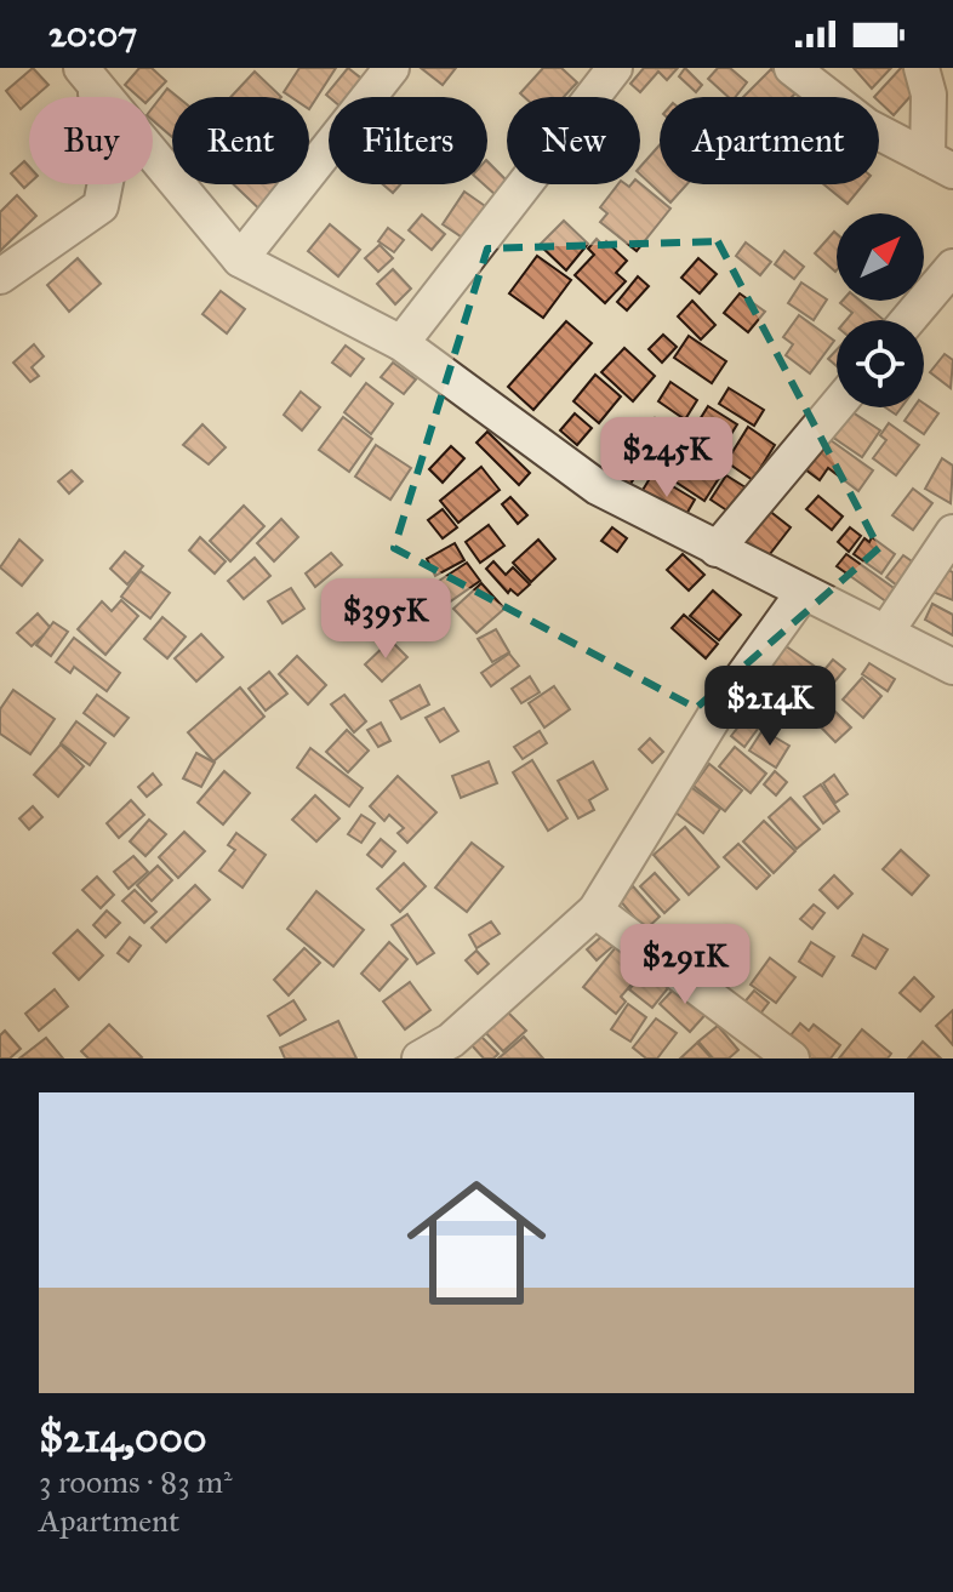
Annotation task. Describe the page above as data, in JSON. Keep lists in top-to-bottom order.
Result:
{
  "north": "top right",
  "page": {
    "status": "20:07",
    "chip": [
      "Buy",
      "Rent",
      "Filters",
      "New",
      "Apartment"
    ],
    "price": [
      "$245K",
      "$395K",
      "$214K",
      "$291K"
    ],
    "list": [
      {
        "name": "$214,000",
        "note": "3 rooms · 83 m² · Apartment"
      }
    ]
  }
}
